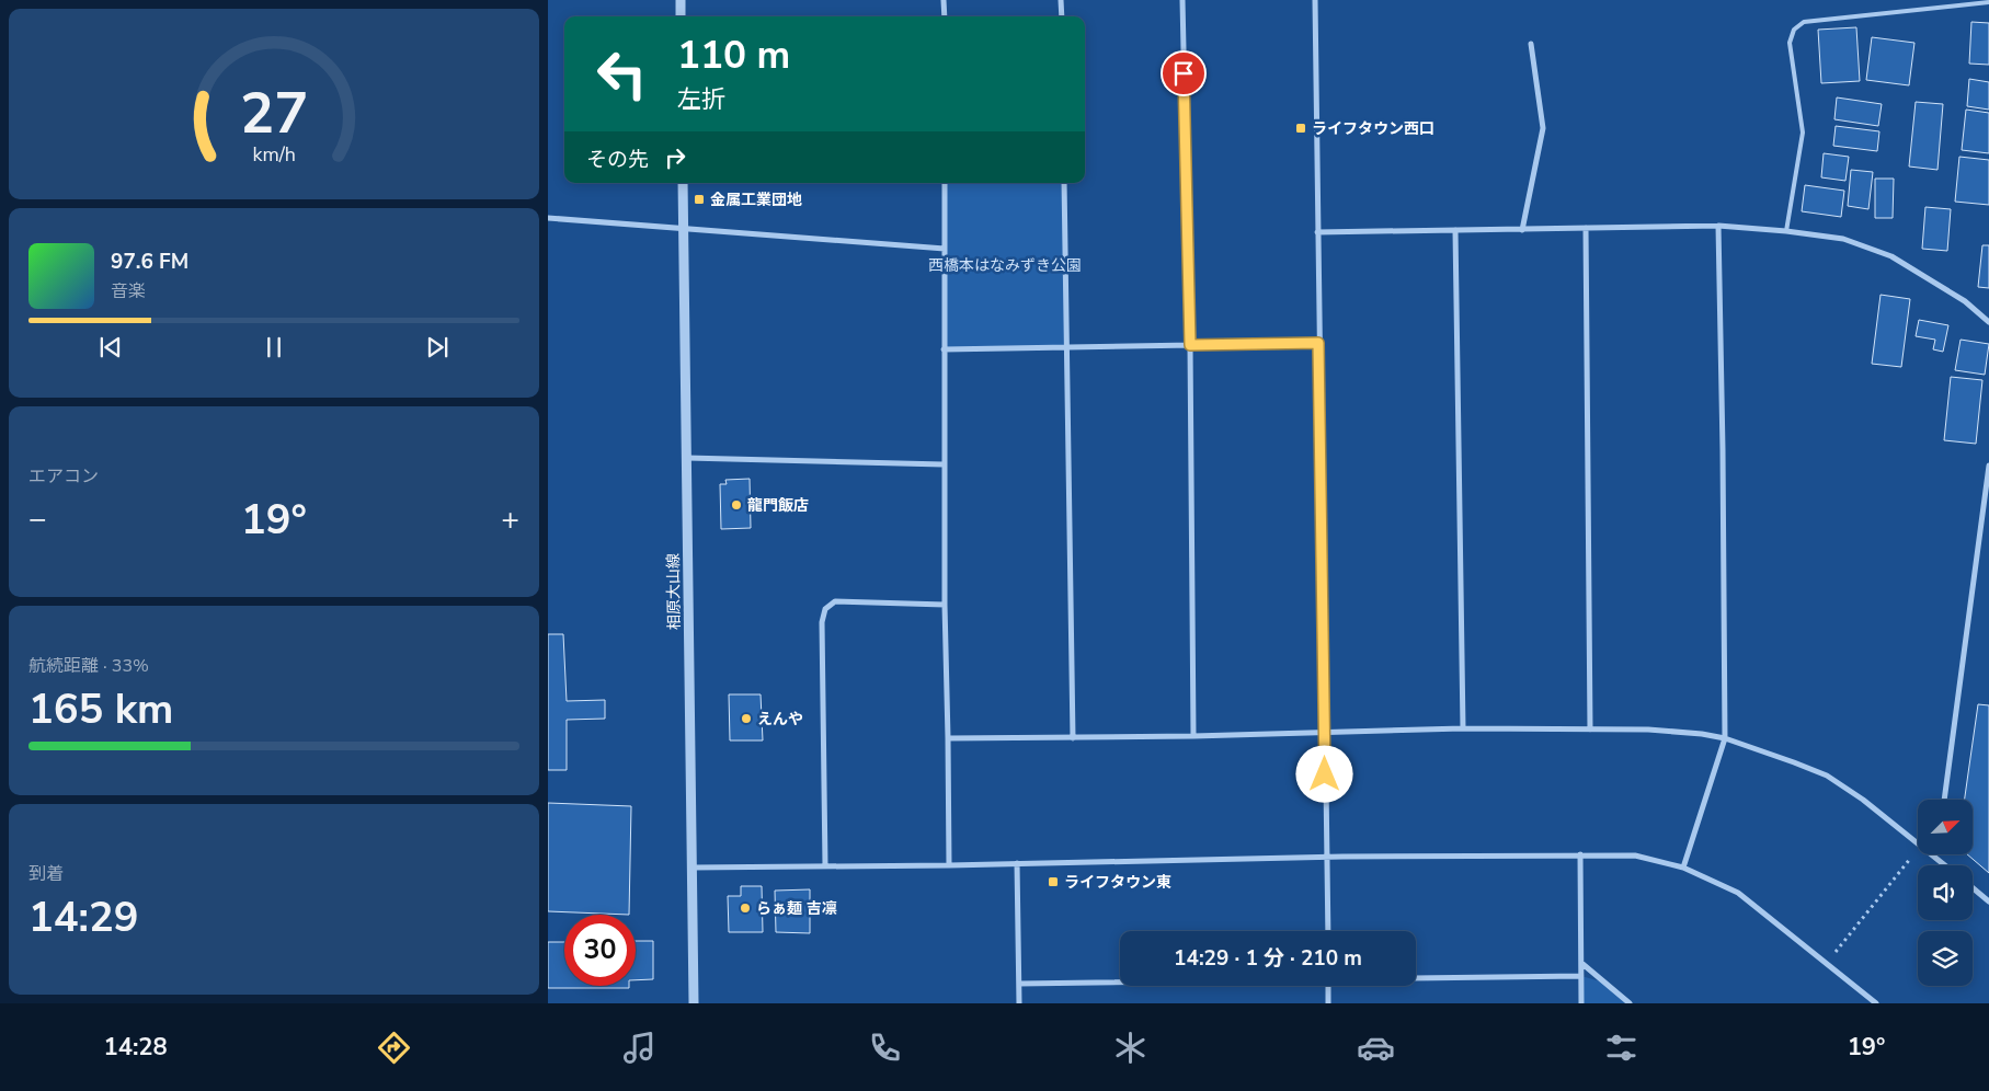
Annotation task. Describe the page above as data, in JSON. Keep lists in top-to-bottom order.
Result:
{
  "streets": {
    "street": ["相原大山線"]
  },
  "parks": ["西橋本はなみずき公園"],
  "places": {
    "transit": ["ライフタウン西口", "金属工業団地", "ライフタウン東"],
    "other": ["龍門飯店", "えんや", "らぁ麺 吉凛"]
  },
  "north": "top right",
  "page": {
    "turn": ["110 m", "左折"],
    "then": "その先",
    "song": ["97.6 FM", "音楽"],
    "tile": [
      "エアコン",
      ["航続距離 · 33%", "165 km"],
      ["到着", "14:29"]
    ],
    "heat": ["−", "19°", "+"],
    "limit": "30",
    "trip": "14:29 · 1 分 · 210 m",
    "tabs": ["14:28", "19°"],
    "gauge": ["27", "km/h"]
  }
}
